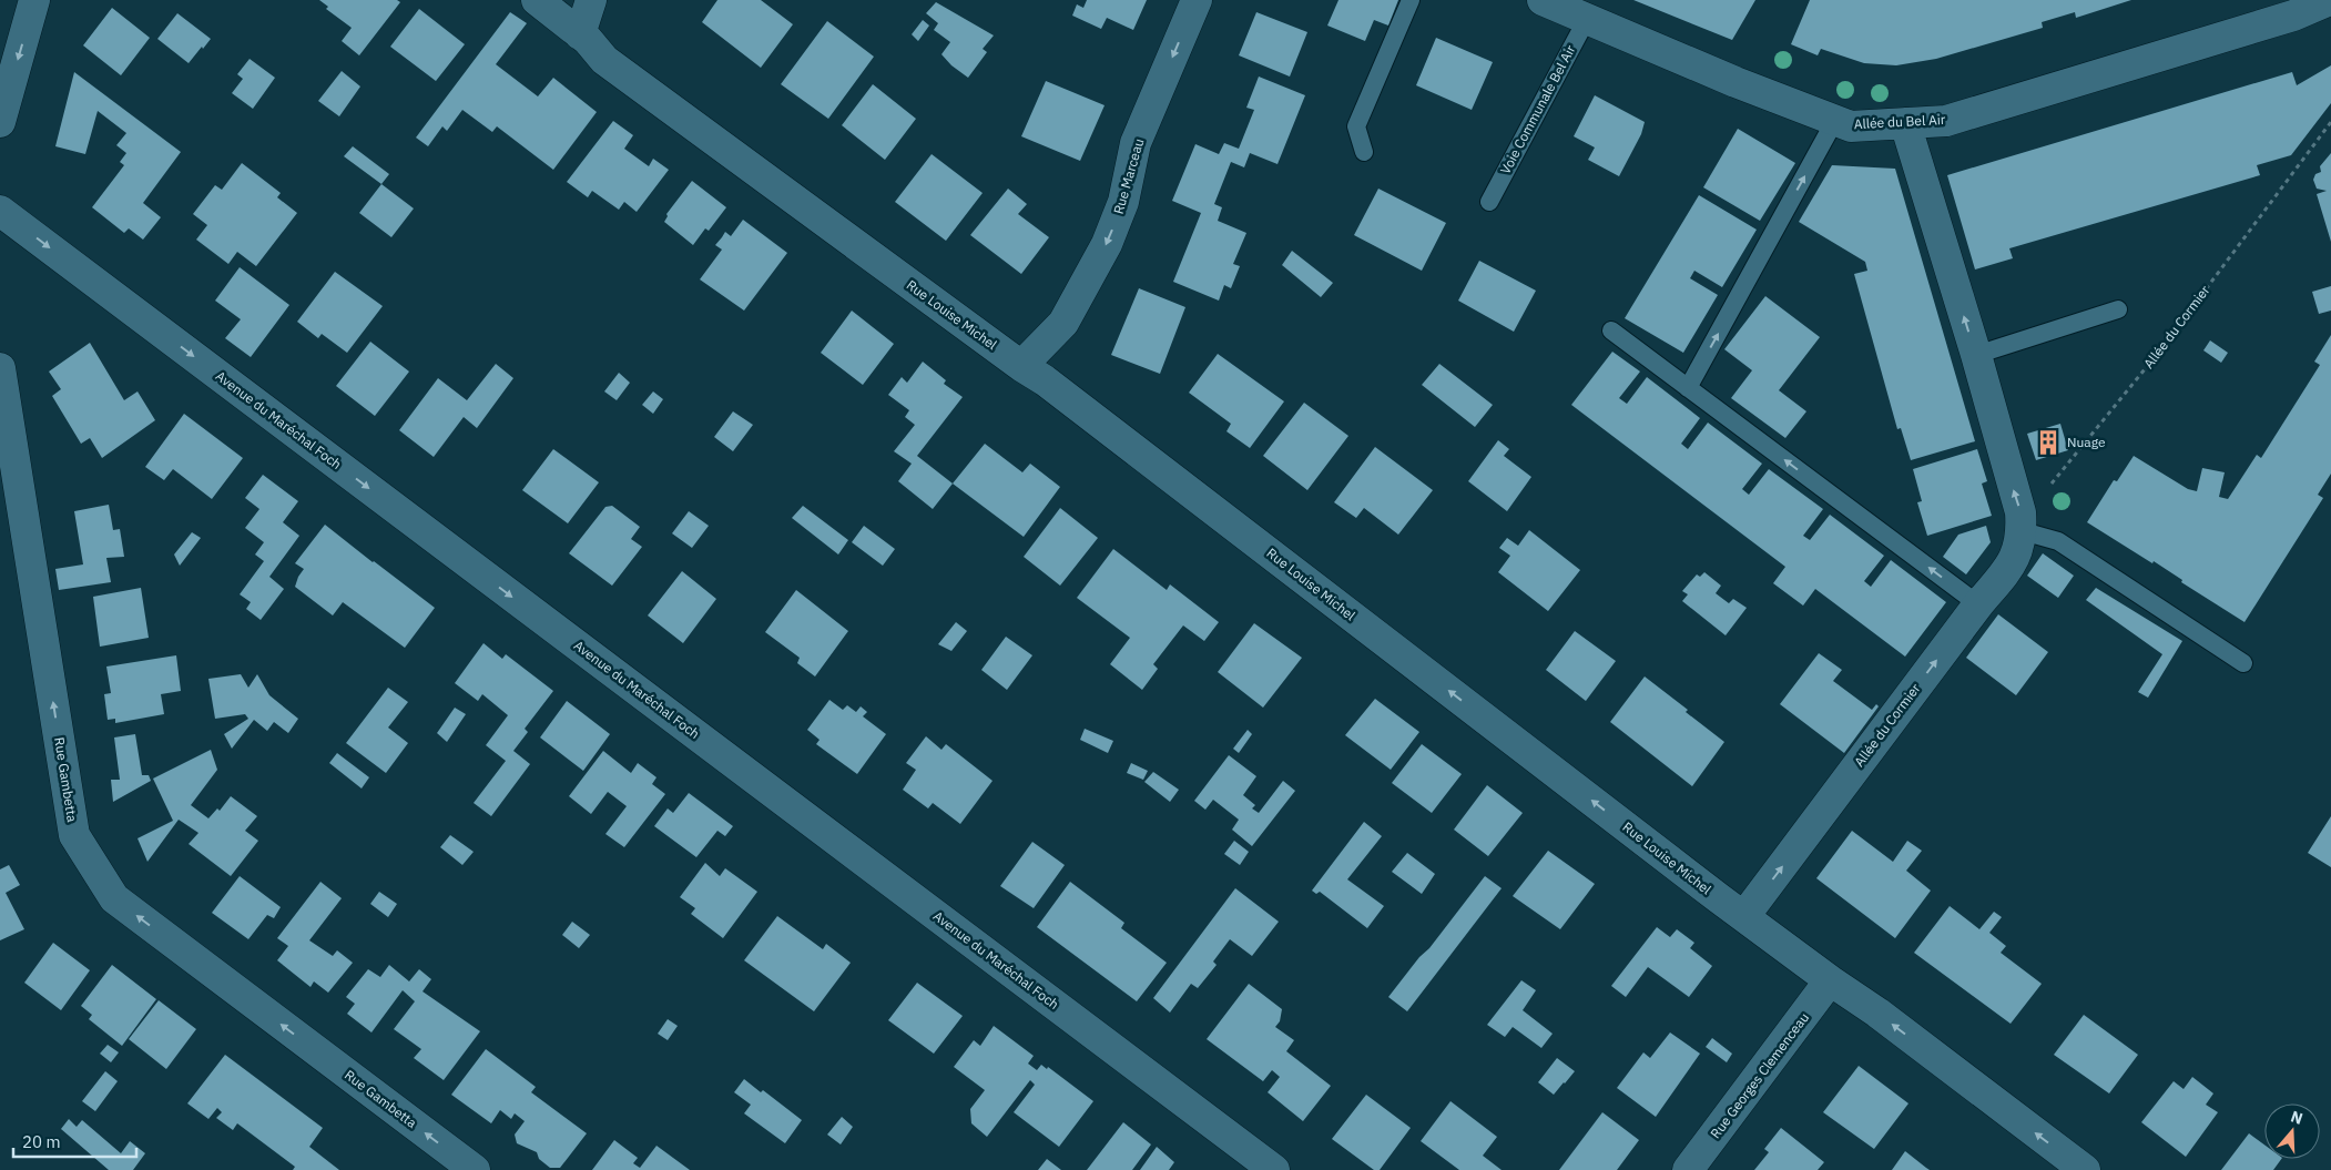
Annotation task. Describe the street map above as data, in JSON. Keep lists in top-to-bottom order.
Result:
{
  "streets": {
    "street": [
      "Allée du Bel Air",
      "Rue Marceau",
      "Rue Louise Michel",
      "Allée du Cormier",
      "Avenue du Maréchal Foch",
      "Rue Gambetta",
      "Rue Georges Clemenceau"
    ],
    "lane": ["Voie Communale Bel Air"]
  },
  "crossings": [
    ["Voie Communale Bel Air", "Allée du Bel Air"],
    ["Allée du Bel Air", "Allée du Cormier"],
    ["Rue Marceau", "Rue Louise Michel"],
    ["Rue Louise Michel", "Allée du Cormier"],
    ["Rue Louise Michel", "Rue Georges Clemenceau"]
  ],
  "one_way": [
    "Rue Marceau",
    "Rue Louise Michel",
    "Allée du Cormier",
    "Avenue du Maréchal Foch",
    "Rue Gambetta"
  ],
  "places": {
    "building": ["Nuage"]
  },
  "scale_bar": "20 m",
  "north": "top"
}
